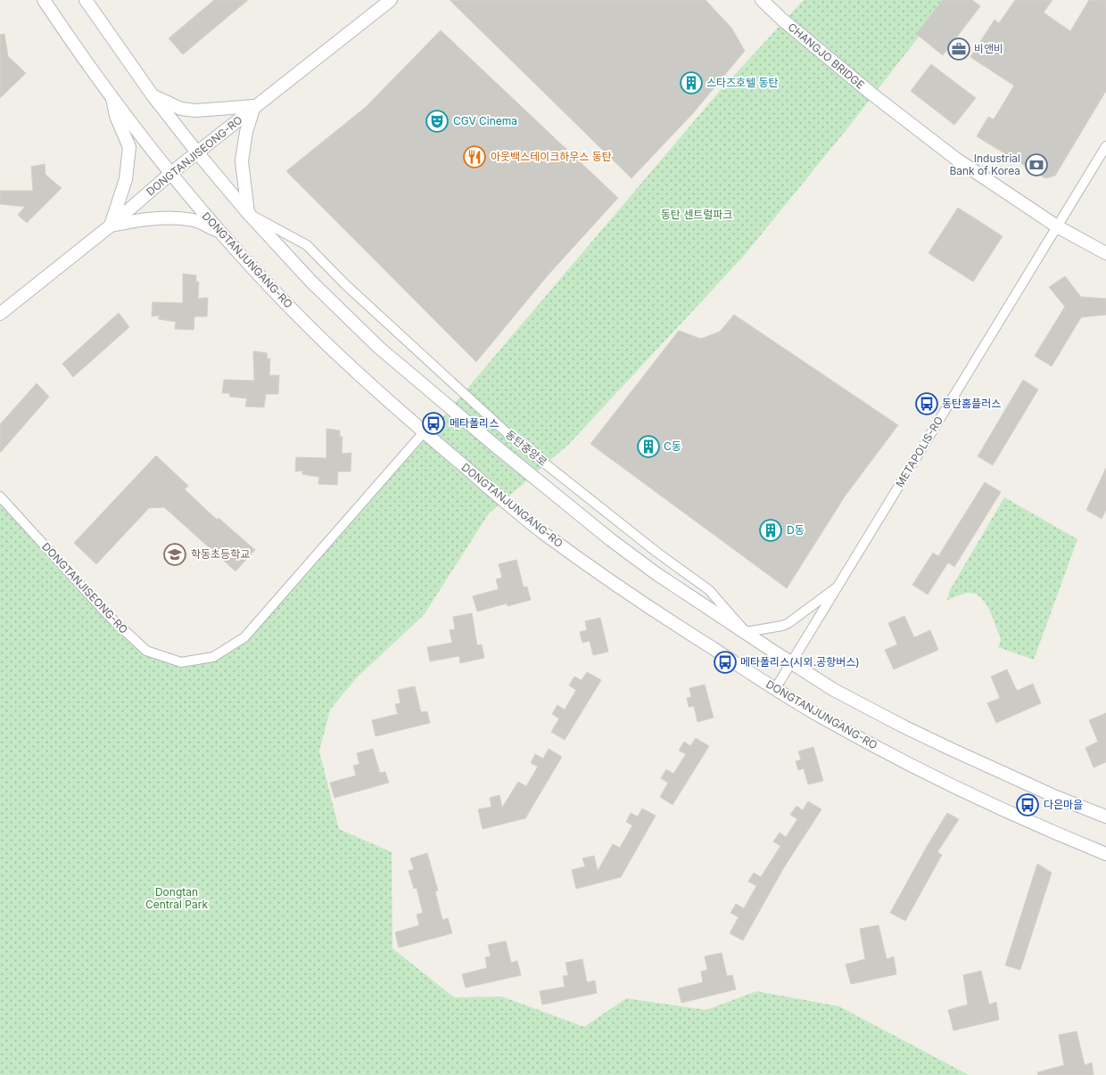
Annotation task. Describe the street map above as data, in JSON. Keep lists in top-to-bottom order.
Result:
{
  "streets": {
    "street": [
      "CHANGJO BRIDGE",
      "DONGTANJISEONG-RO",
      "DONGTANJUNGANG-RO",
      "동탄중앙로",
      "METAPOLIS-RO"
    ]
  },
  "crossings": [
    ["CHANGJO BRIDGE", "METAPOLIS-RO"],
    ["DONGTANJISEONG-RO", "DONGTANJUNGANG-RO"],
    ["DONGTANJUNGANG-RO", "METAPOLIS-RO"]
  ],
  "parks": ["동탄 센트럴파크", "Dongtan Central Park"],
  "places": {
    "office": ["비앤비"],
    "building": ["스타즈호텔 동탄", "C동", "D동"],
    "theatre": ["CGV Cinema"],
    "restaurant": ["아웃백스테이크하우스 동탄"],
    "bank": ["Industrial Bank of Korea"],
    "bus stop": [
      "동탄홈플러스",
      "메타폴리스",
      "메타폴리스(시외.공항버스)",
      "다은마을"
    ],
    "school or university": ["학동초등학교"]
  }
}
